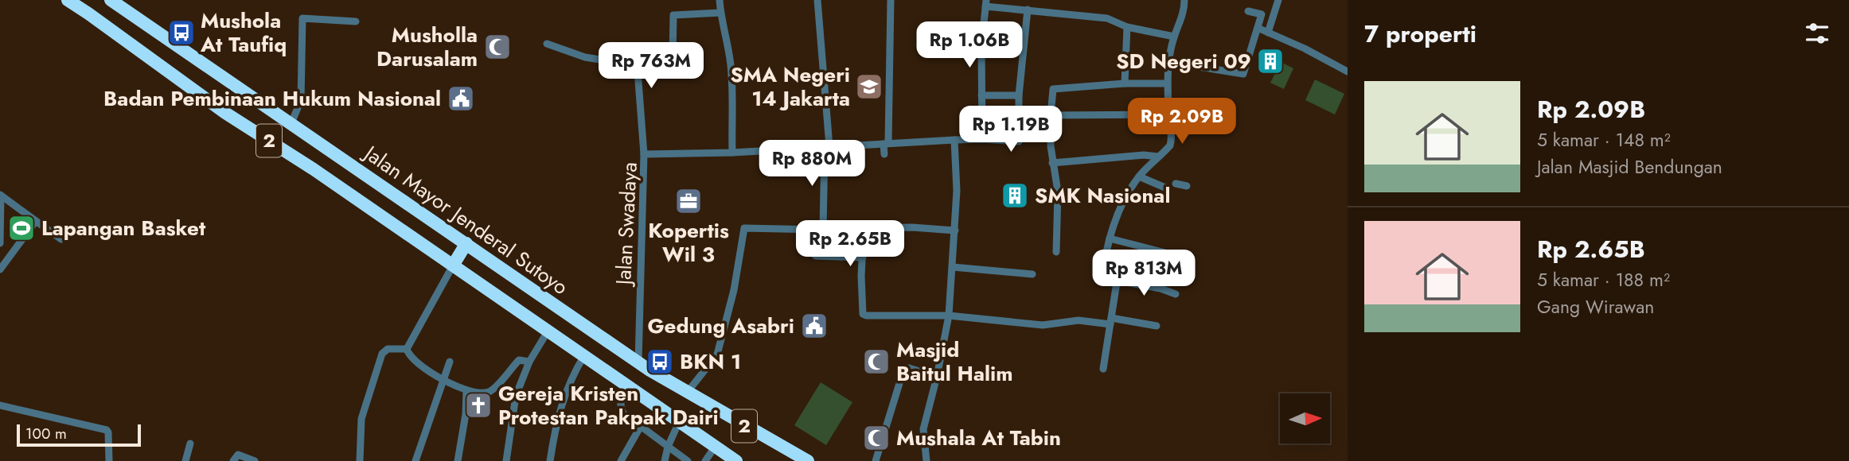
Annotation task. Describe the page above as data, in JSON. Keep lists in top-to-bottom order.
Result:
{
  "streets": {
    "highway": ["2", "Jalan Mayor Jenderal Sutoyo"],
    "street": ["Jalan Swadaya"]
  },
  "crossings": [
    ["Jalan Mayor Jenderal Sutoyo", "Jalan Swadaya"]
  ],
  "places": {
    "bus stop": ["Mushola At Taufiq", "BKN 1"],
    "mosque": ["Musholla Darusalam", "Masjid Baitul Halim", "Mushala At Tabin"],
    "building": ["SD Negeri 09", "SMK Nasional"],
    "school or university": ["SMA Negeri 14 Jakarta"],
    "public building": ["Badan Pembinaan Hukum Nasional", "Gedung Asabri"],
    "office": ["Kopertis Wil 3"],
    "sports": ["Lapangan Basket"],
    "church": ["Gereja Kristen Protestan Pakpak Dairi"]
  },
  "scale_bar": "100 m",
  "north": "right",
  "page": {
    "heading": "7 properti",
    "price": [
      "Rp 1.06B",
      "Rp 763M",
      "Rp 2.09B",
      "Rp 1.19B",
      "Rp 880M",
      "Rp 2.65B",
      "Rp 813M"
    ],
    "list": [
      {
        "name": "Rp 2.09B",
        "note": "5 kamar · 148 m² · Jalan Masjid Bendungan"
      },
      {
        "name": "Rp 2.65B",
        "note": "5 kamar · 188 m² · Gang Wirawan"
      }
    ],
    "scale": "100 m"
  }
}
